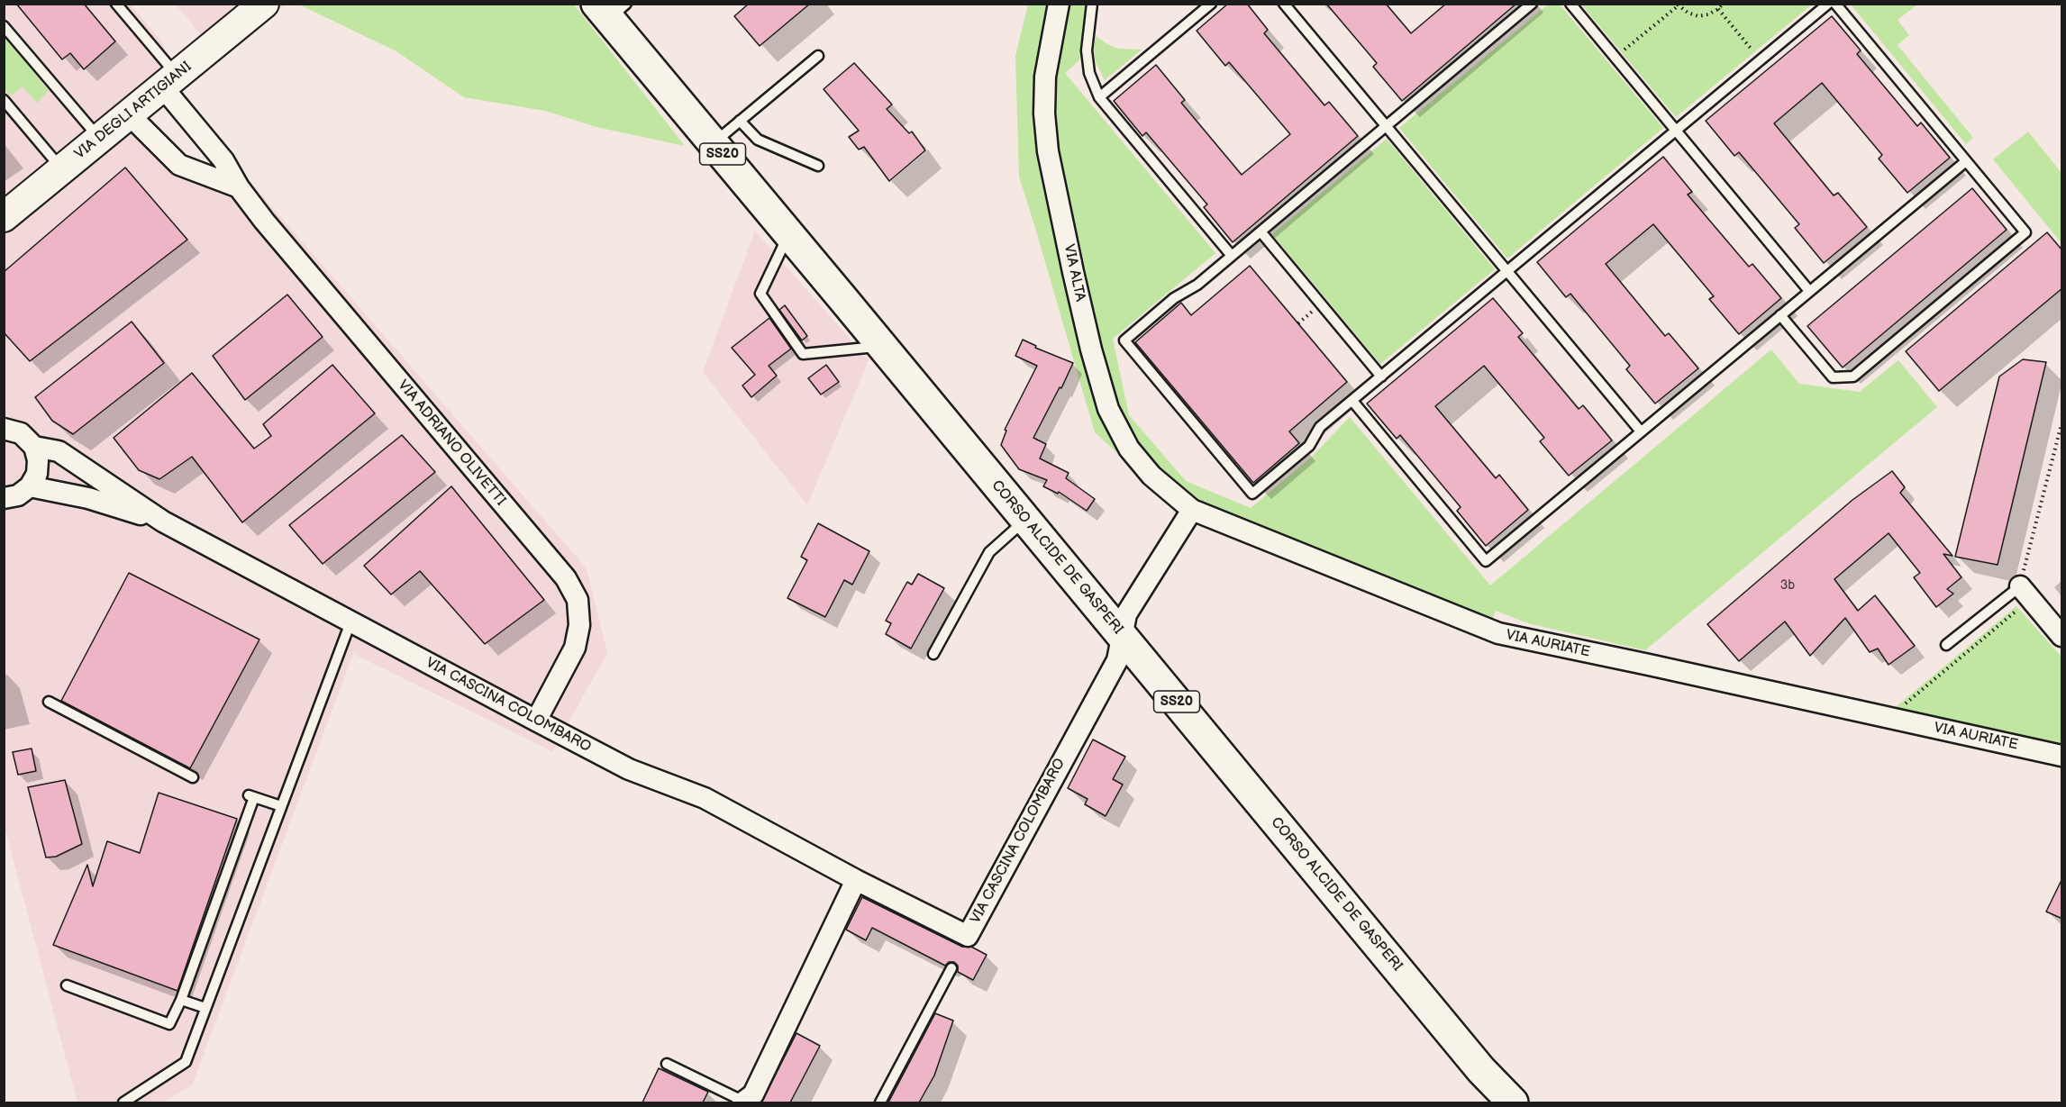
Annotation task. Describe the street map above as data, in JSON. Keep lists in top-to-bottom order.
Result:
{
  "streets": {
    "main road": ["VIA DEGLI ARTIGIANI", "SS20", "CORSO ALCIDE DE GASPERI"],
    "street": [
      "VIA ALTA",
      "VIA ADRIANO OLIVETTI",
      "VIA AURIATE",
      "VIA CASCINA COLOMBARO"
    ]
  },
  "crossings": [
    ["VIA DEGLI ARTIGIANI", "VIA ADRIANO OLIVETTI"],
    ["VIA ALTA", "VIA AURIATE"],
    ["VIA ADRIANO OLIVETTI", "VIA CASCINA COLOMBARO"],
    ["CORSO ALCIDE DE GASPERI", "VIA CASCINA COLOMBARO"]
  ],
  "house_numbers": ["3b"]
}
